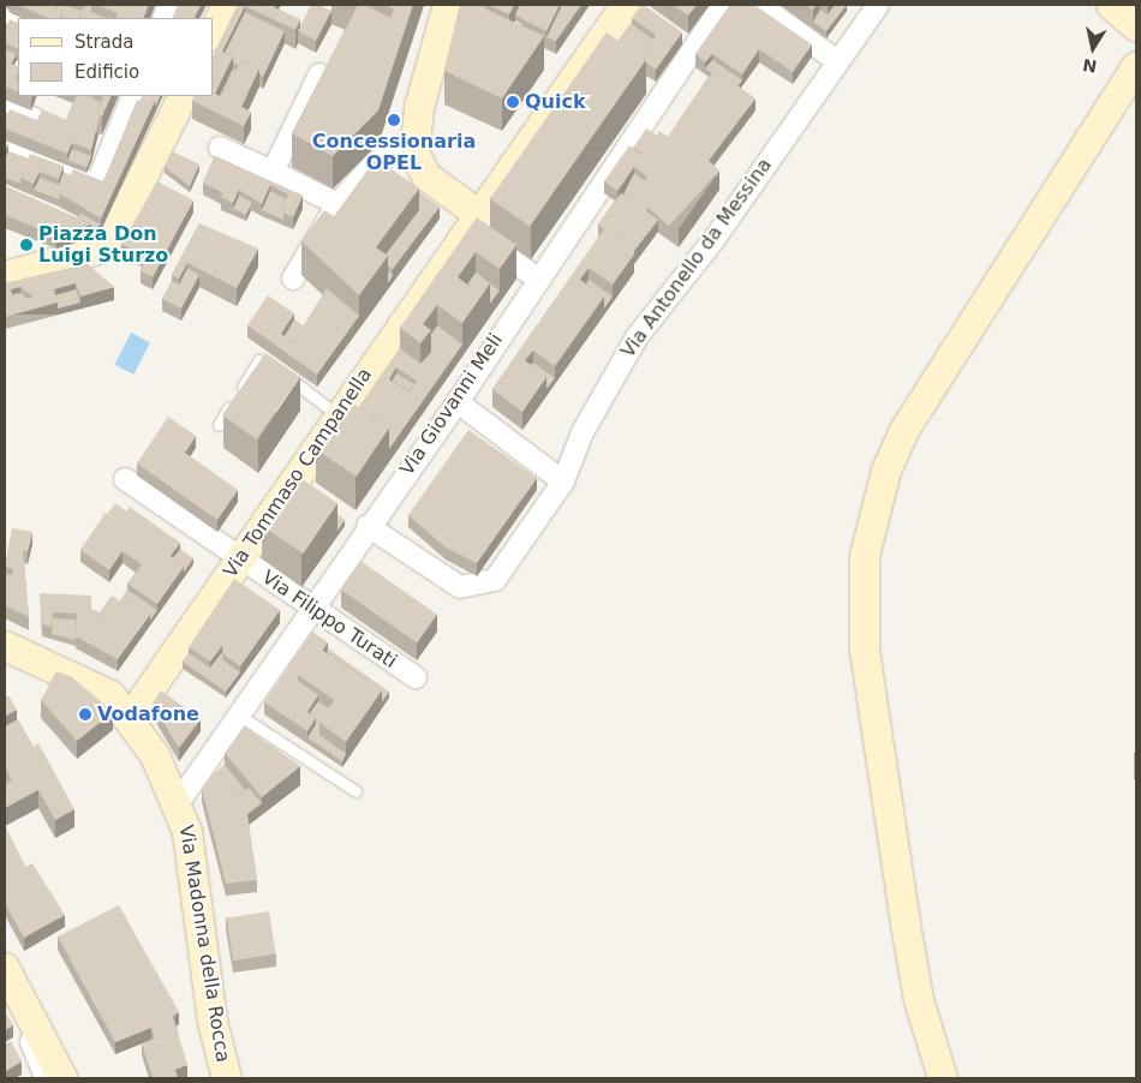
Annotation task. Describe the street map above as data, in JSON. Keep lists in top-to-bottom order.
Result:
{
  "streets": {
    "street": [
      "Via Antonello da Messina",
      "Via Giovanni Meli",
      "Via Tommaso Campanella",
      "Via Filippo Turati",
      "Via Madonna della Rocca"
    ]
  },
  "crossings": [
    ["Via Antonello da Messina", "Via Giovanni Meli"],
    ["Via Giovanni Meli", "Via Filippo Turati"],
    ["Via Giovanni Meli", "Via Madonna della Rocca"],
    ["Via Tommaso Campanella", "Via Filippo Turati"],
    ["Via Tommaso Campanella", "Via Madonna della Rocca"]
  ],
  "places": [
    "Quick",
    "Concessionaria OPEL",
    "Piazza Don Luigi Sturzo",
    "Vodafone"
  ],
  "legend": ["Strada", "Edificio"],
  "north": "bottom"
}
